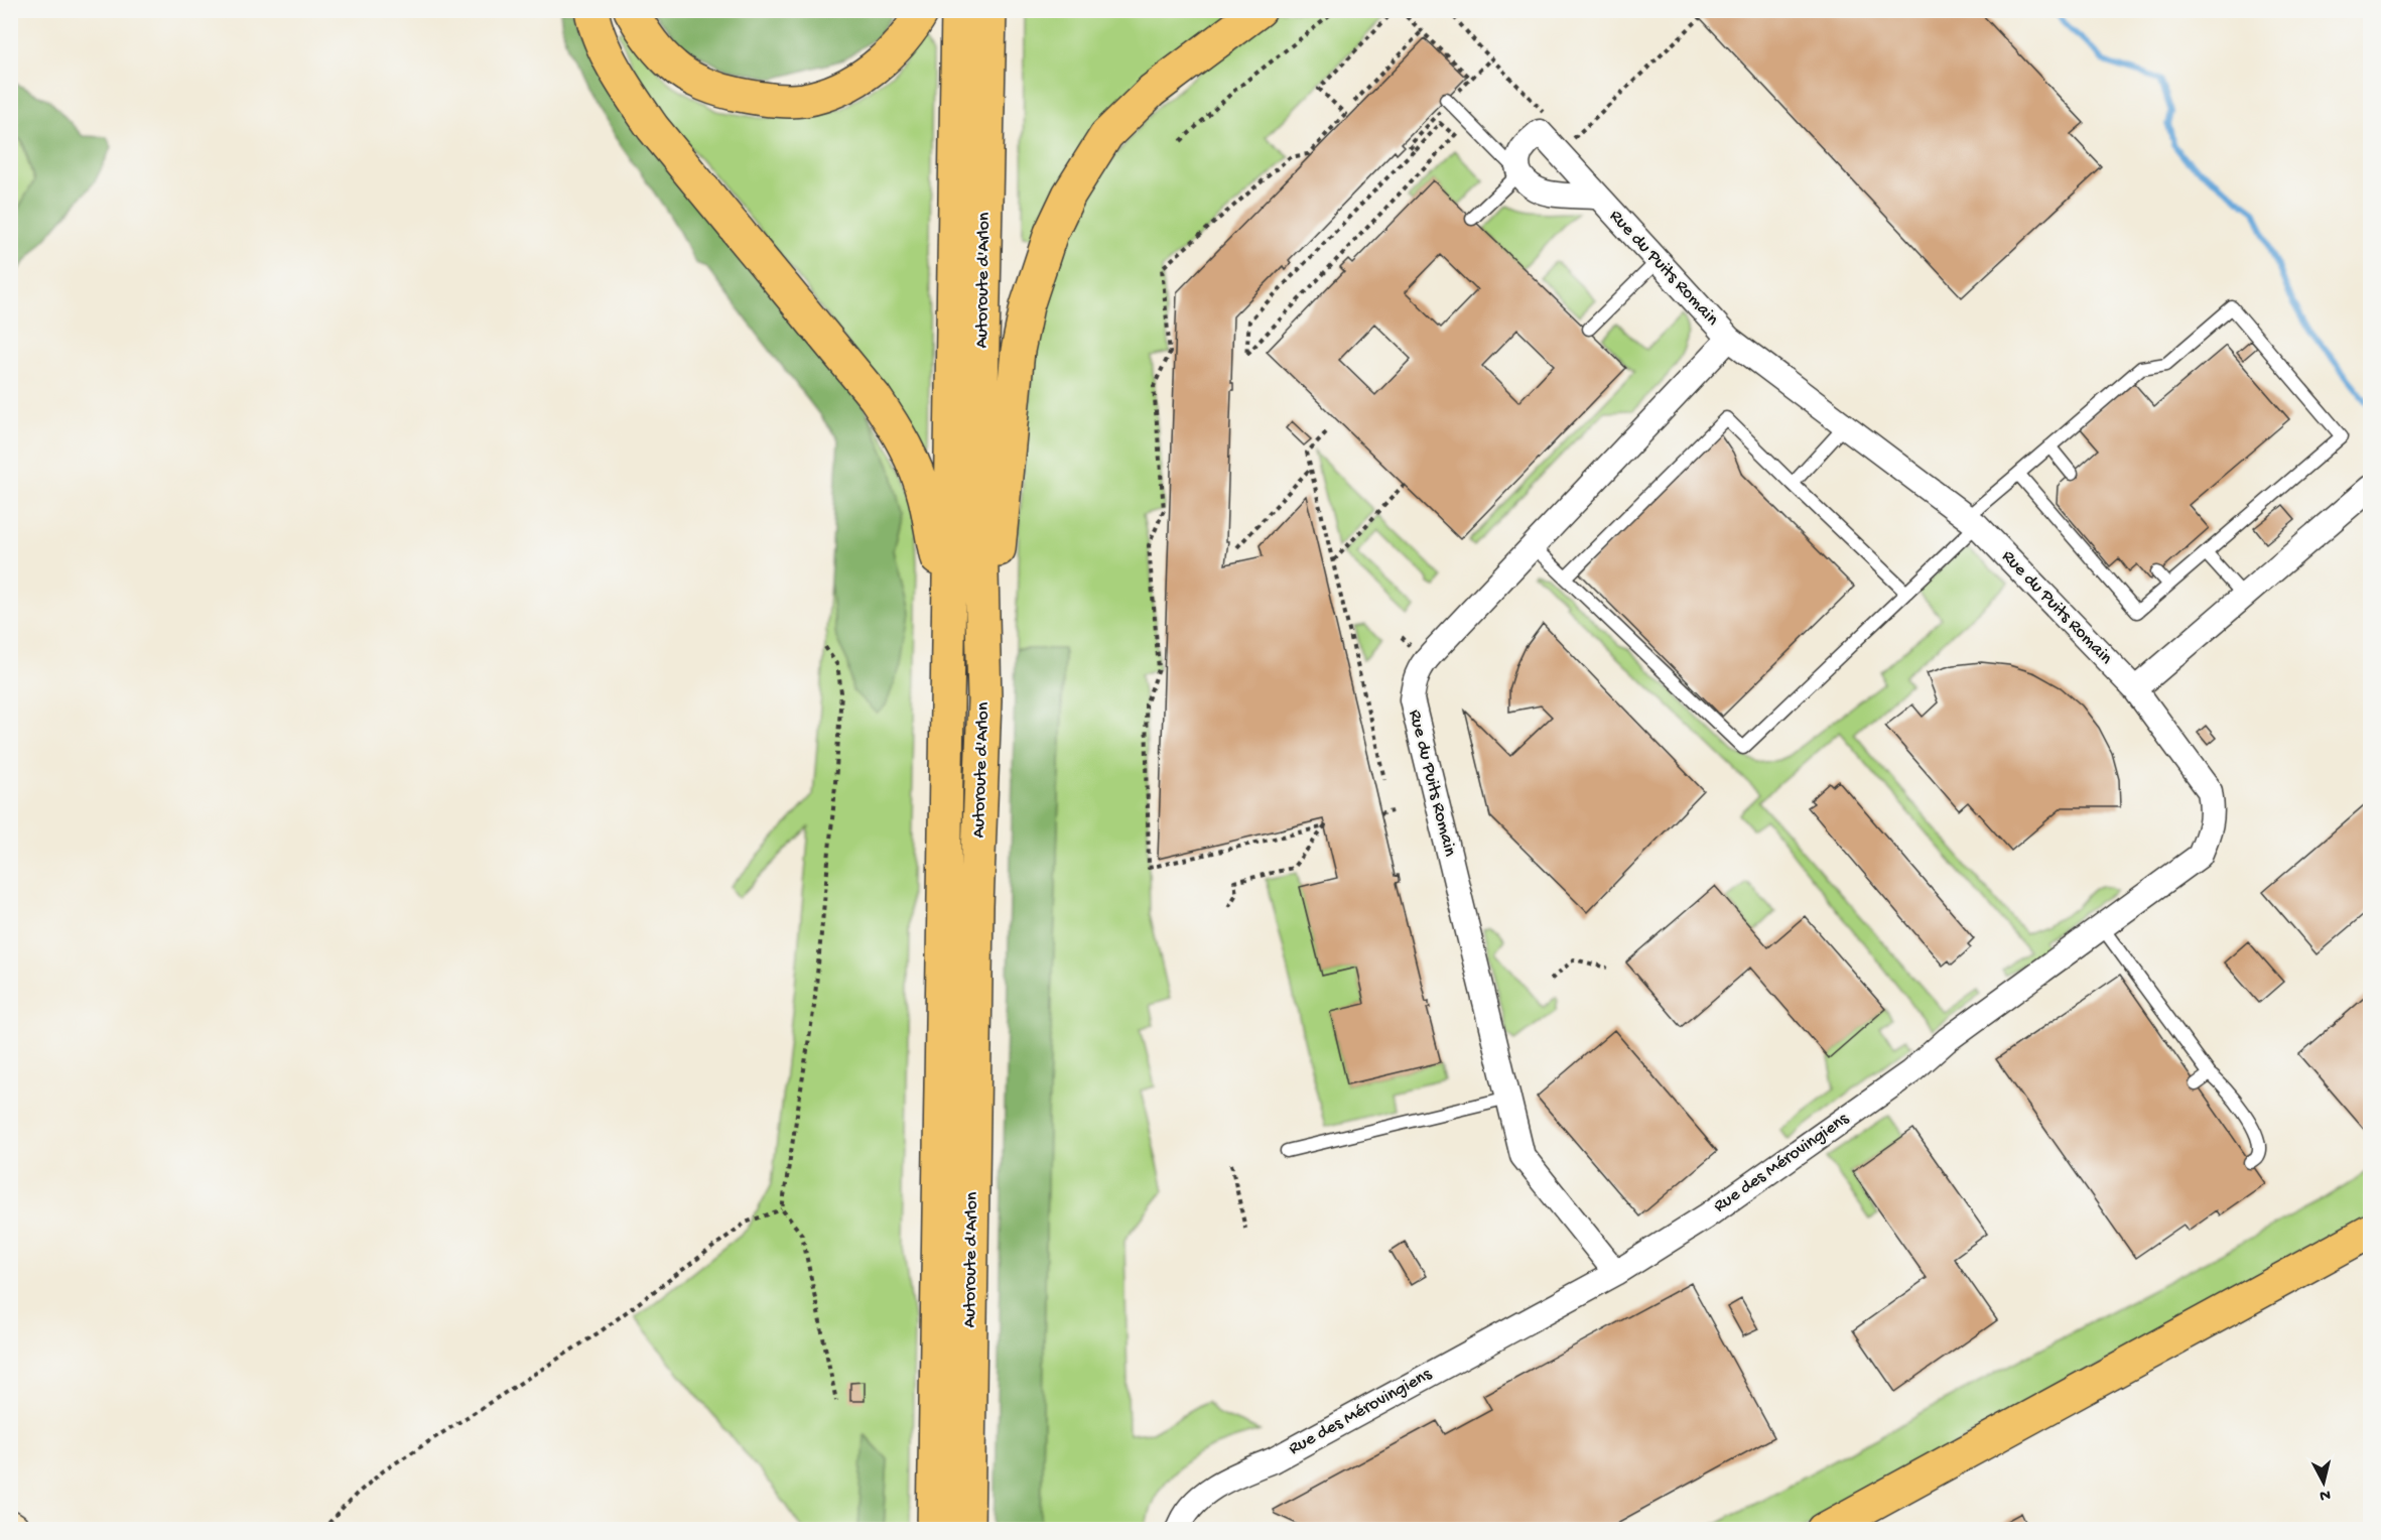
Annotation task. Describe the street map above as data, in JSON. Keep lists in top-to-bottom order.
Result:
{
  "streets": {
    "main road": ["Autoroute d'Arlon"],
    "street": ["Rue du Puits Romain", "Rue des Mérovingiens"]
  },
  "crossings": [
    ["Rue du Puits Romain", "Rue des Mérovingiens"]
  ],
  "north": "bottom"
}
